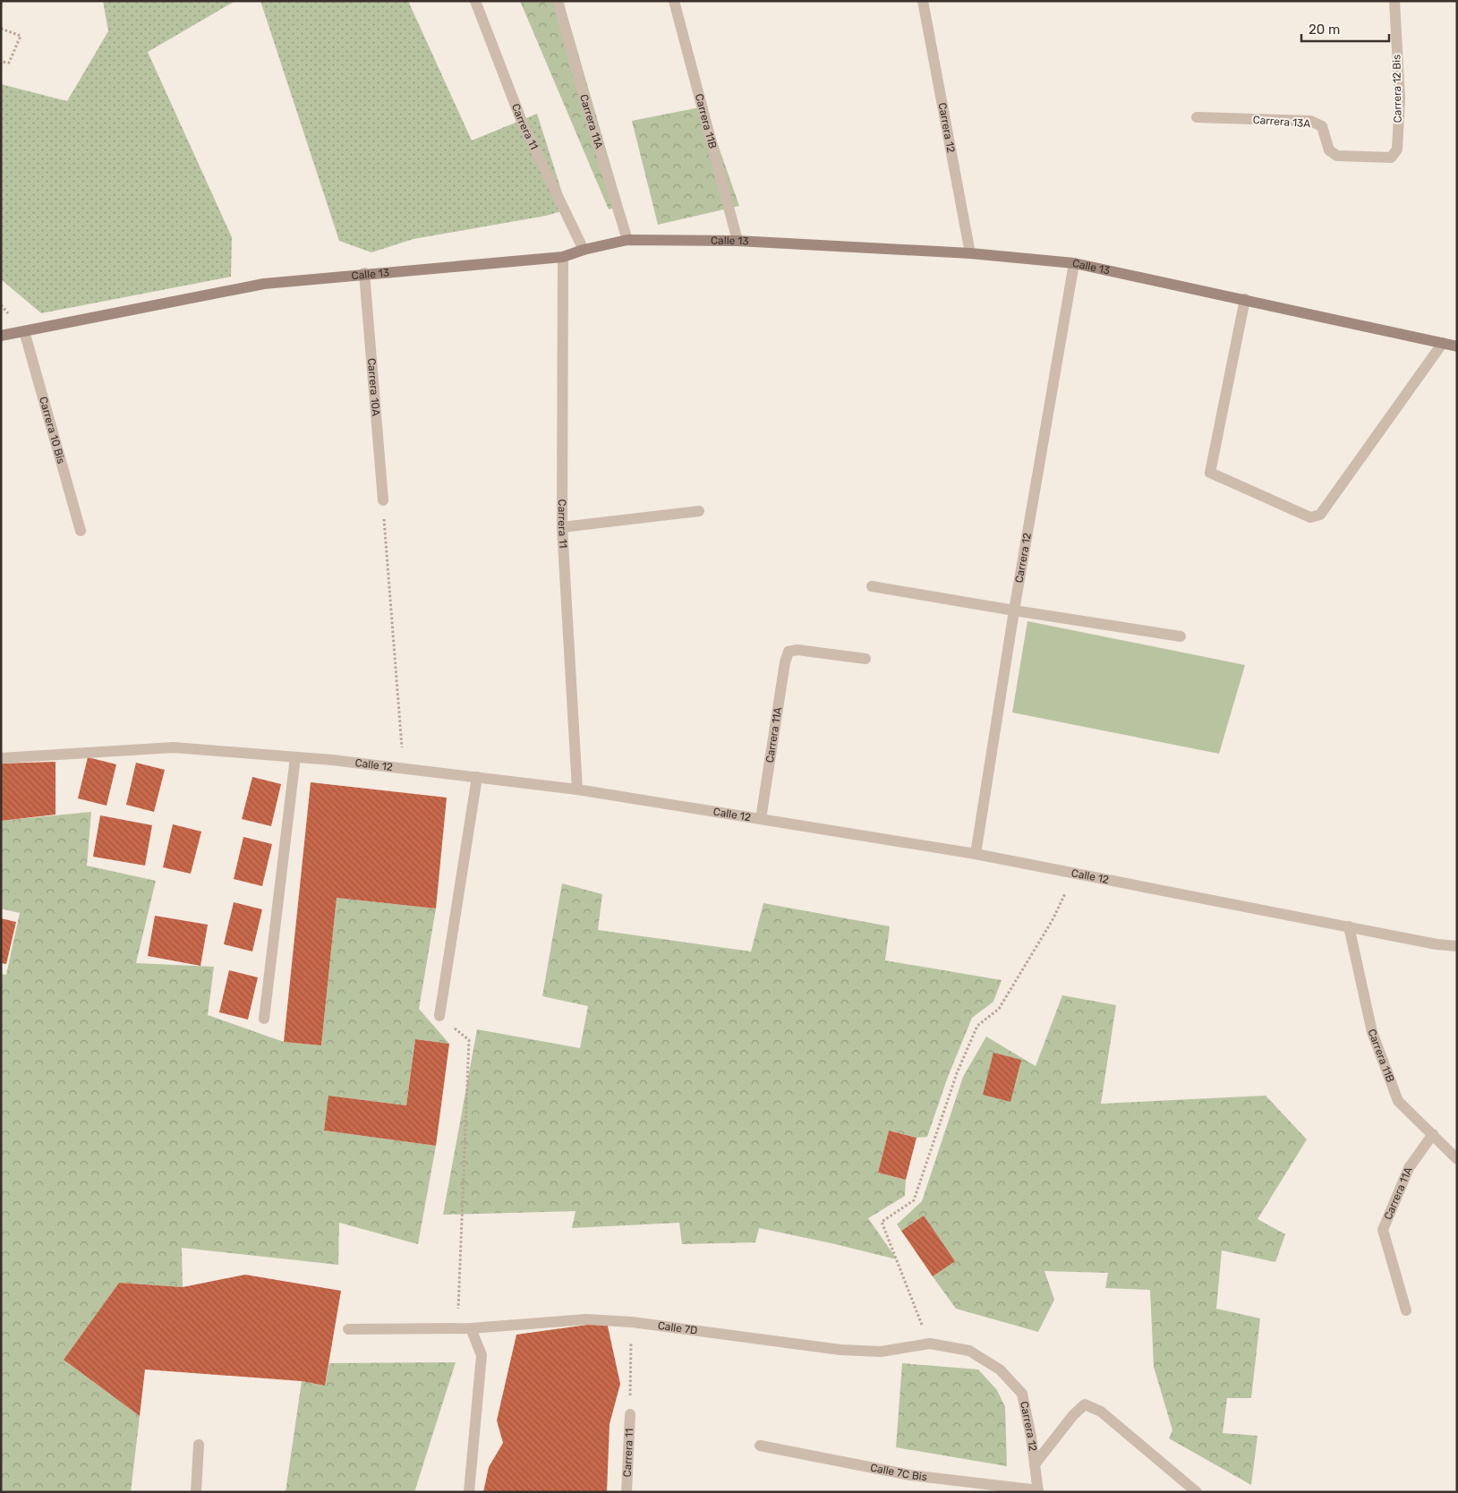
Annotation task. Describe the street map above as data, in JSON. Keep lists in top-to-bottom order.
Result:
{
  "streets": {
    "main road": ["Calle 13"],
    "street": [
      "Carrera 12 Bis",
      "Carrera 11A",
      "Carrera 11B",
      "Carrera 13A",
      "Carrera 11",
      "Carrera 12",
      "Carrera 10A",
      "Carrera 10 Bis",
      "Calle 12",
      "Calle 7D",
      "Calle 7C Bis"
    ]
  },
  "crossings": [
    ["Carrera 12 Bis", "Carrera 13A"],
    ["Carrera 11A", "Carrera 11B"],
    ["Carrera 11A", "Calle 13"],
    ["Carrera 11A", "Calle 12"],
    ["Carrera 11B", "Calle 13"],
    ["Carrera 11B", "Calle 12"],
    ["Carrera 11", "Calle 13"],
    ["Carrera 11", "Calle 12"],
    ["Carrera 12", "Calle 13"],
    ["Carrera 12", "Calle 12"],
    ["Carrera 12", "Calle 7D"],
    ["Carrera 12", "Calle 7C Bis"],
    ["Calle 13", "Carrera 10A"],
    ["Calle 13", "Carrera 10 Bis"]
  ],
  "scale_bar": "20 m"
}
